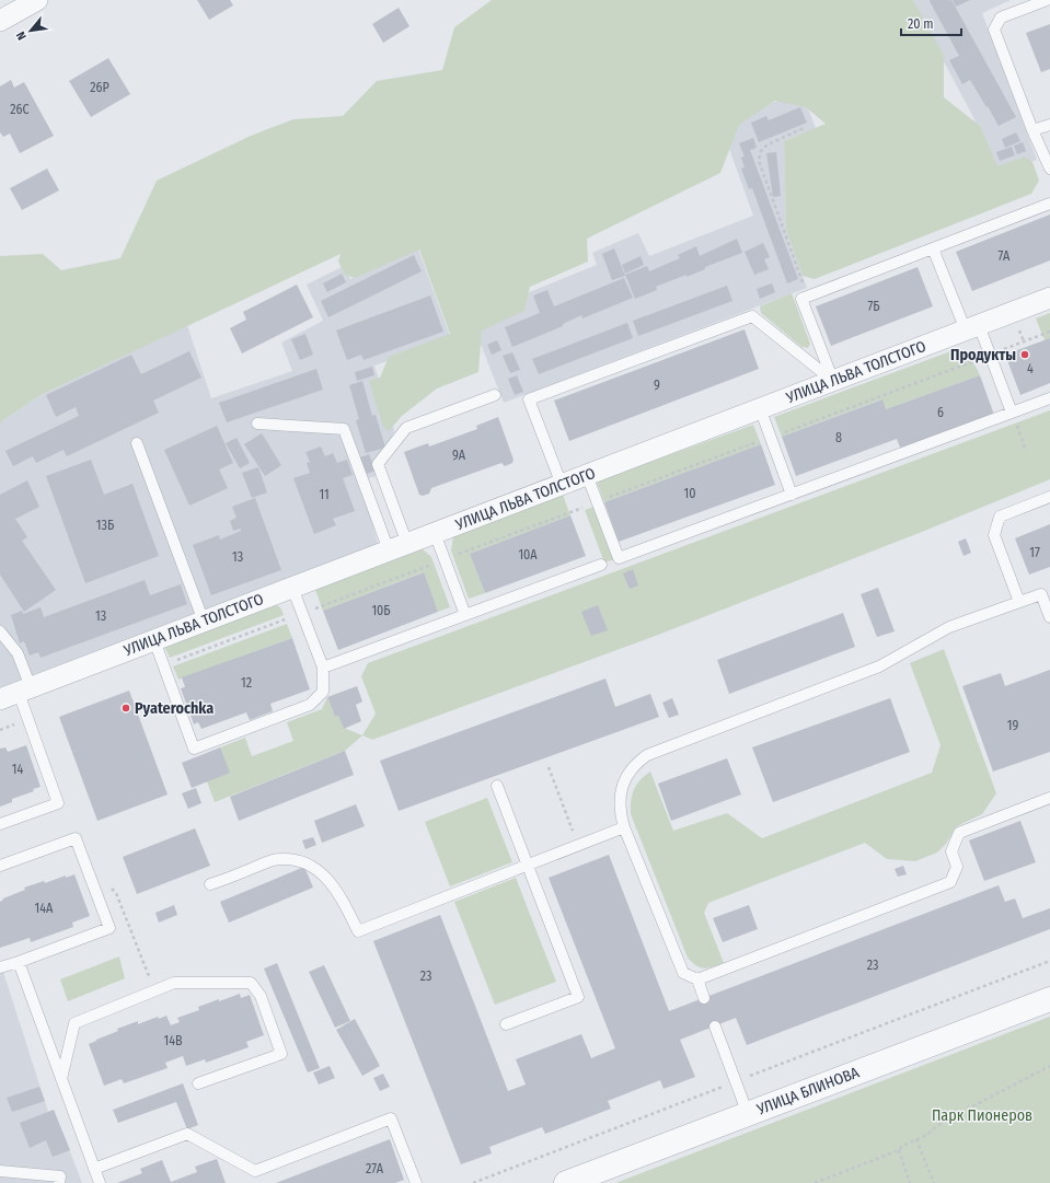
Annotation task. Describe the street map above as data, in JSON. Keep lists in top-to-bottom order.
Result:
{
  "streets": {
    "street": ["УЛИЦА ЛЬВА ТОЛСТОГО", "УЛИЦА БЛИНОВА"]
  },
  "parks": ["Парк Пионеров"],
  "places": ["Продукты", "Pyaterochka"],
  "house_numbers": [
    "26Р",
    "26С",
    "7А",
    "7Б",
    "4",
    "9",
    "6",
    "8",
    "9А",
    "10",
    "11",
    "13Б",
    "17",
    "10А",
    "13",
    "10Б",
    "13",
    "12",
    "19",
    "14",
    "14А",
    "23",
    "23",
    "14В",
    "27А"
  ],
  "scale_bar": "20 m",
  "north": "bottom left"
}
